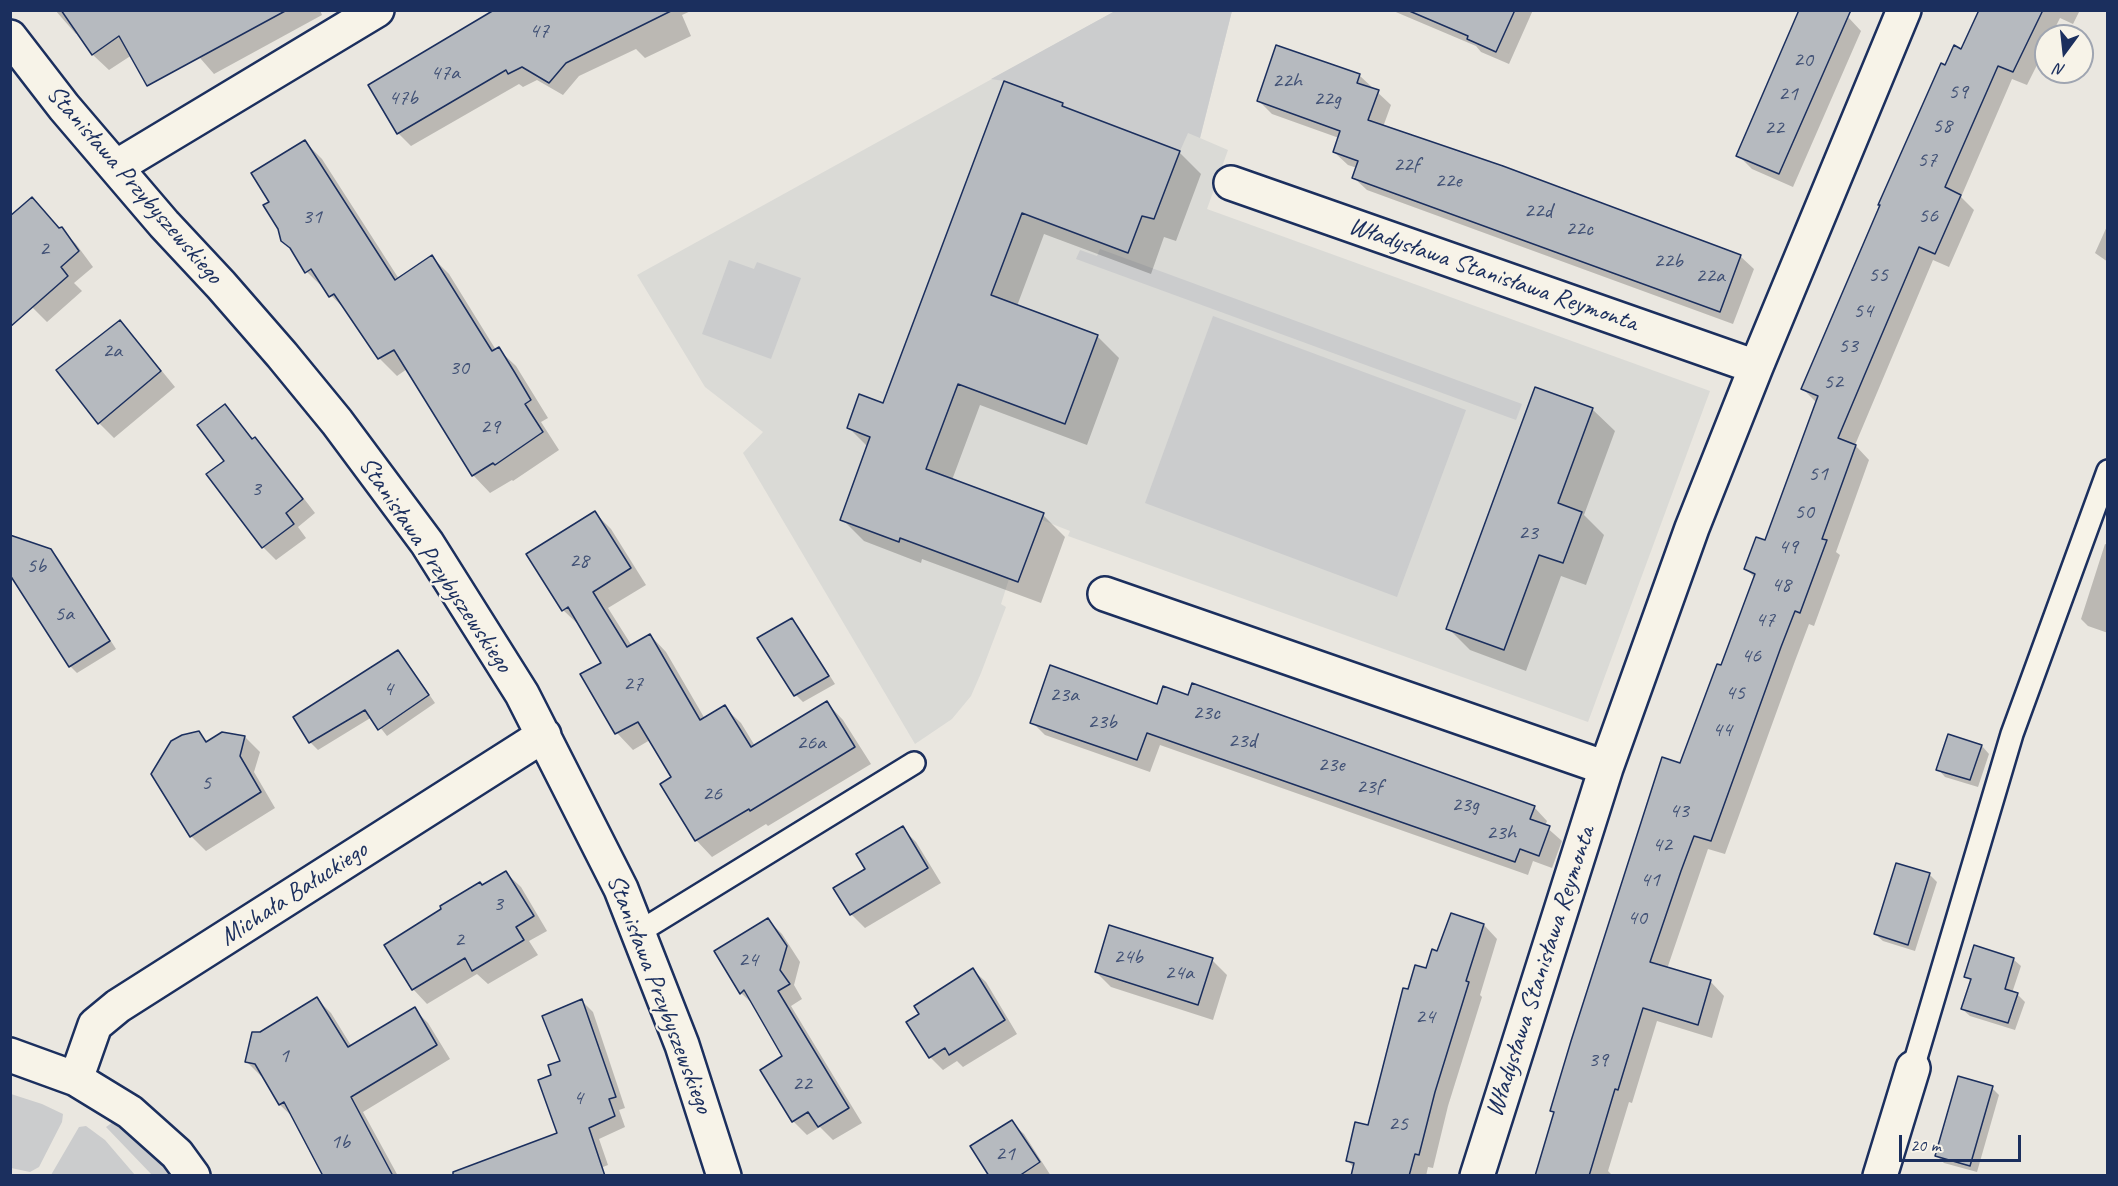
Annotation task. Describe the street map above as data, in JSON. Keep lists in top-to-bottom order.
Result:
{
  "streets": {
    "street": ["Stanisława Przybyszewskiego", "Władysława Stanisława Reymonta", "Michała Bałuckiego"]
  },
  "crossings": [
    ["Stanisława Przybyszewskiego", "Michała Bałuckiego"]
  ],
  "house_numbers": [
    "47",
    "20",
    "47a",
    "22h",
    "59",
    "21",
    "47b",
    "22g",
    "58",
    "22",
    "57",
    "22f",
    "22e",
    "22d",
    "56",
    "31",
    "22c",
    "2",
    "22b",
    "55",
    "22a",
    "54",
    "53",
    "2a",
    "30",
    "52",
    "29",
    "51",
    "3",
    "50",
    "23",
    "49",
    "28",
    "5b",
    "48",
    "5a",
    "47",
    "46",
    "27",
    "4",
    "45",
    "23a",
    "23c",
    "23b",
    "44",
    "23d",
    "26a",
    "23e",
    "5",
    "23f",
    "26",
    "23g",
    "43",
    "23h",
    "42",
    "41",
    "3",
    "40",
    "2",
    "24b",
    "24",
    "24a",
    "24",
    "1",
    "39",
    "22",
    "4",
    "25",
    "1b",
    "21"
  ],
  "scale_bar": "20 m",
  "north": "bottom"
}
